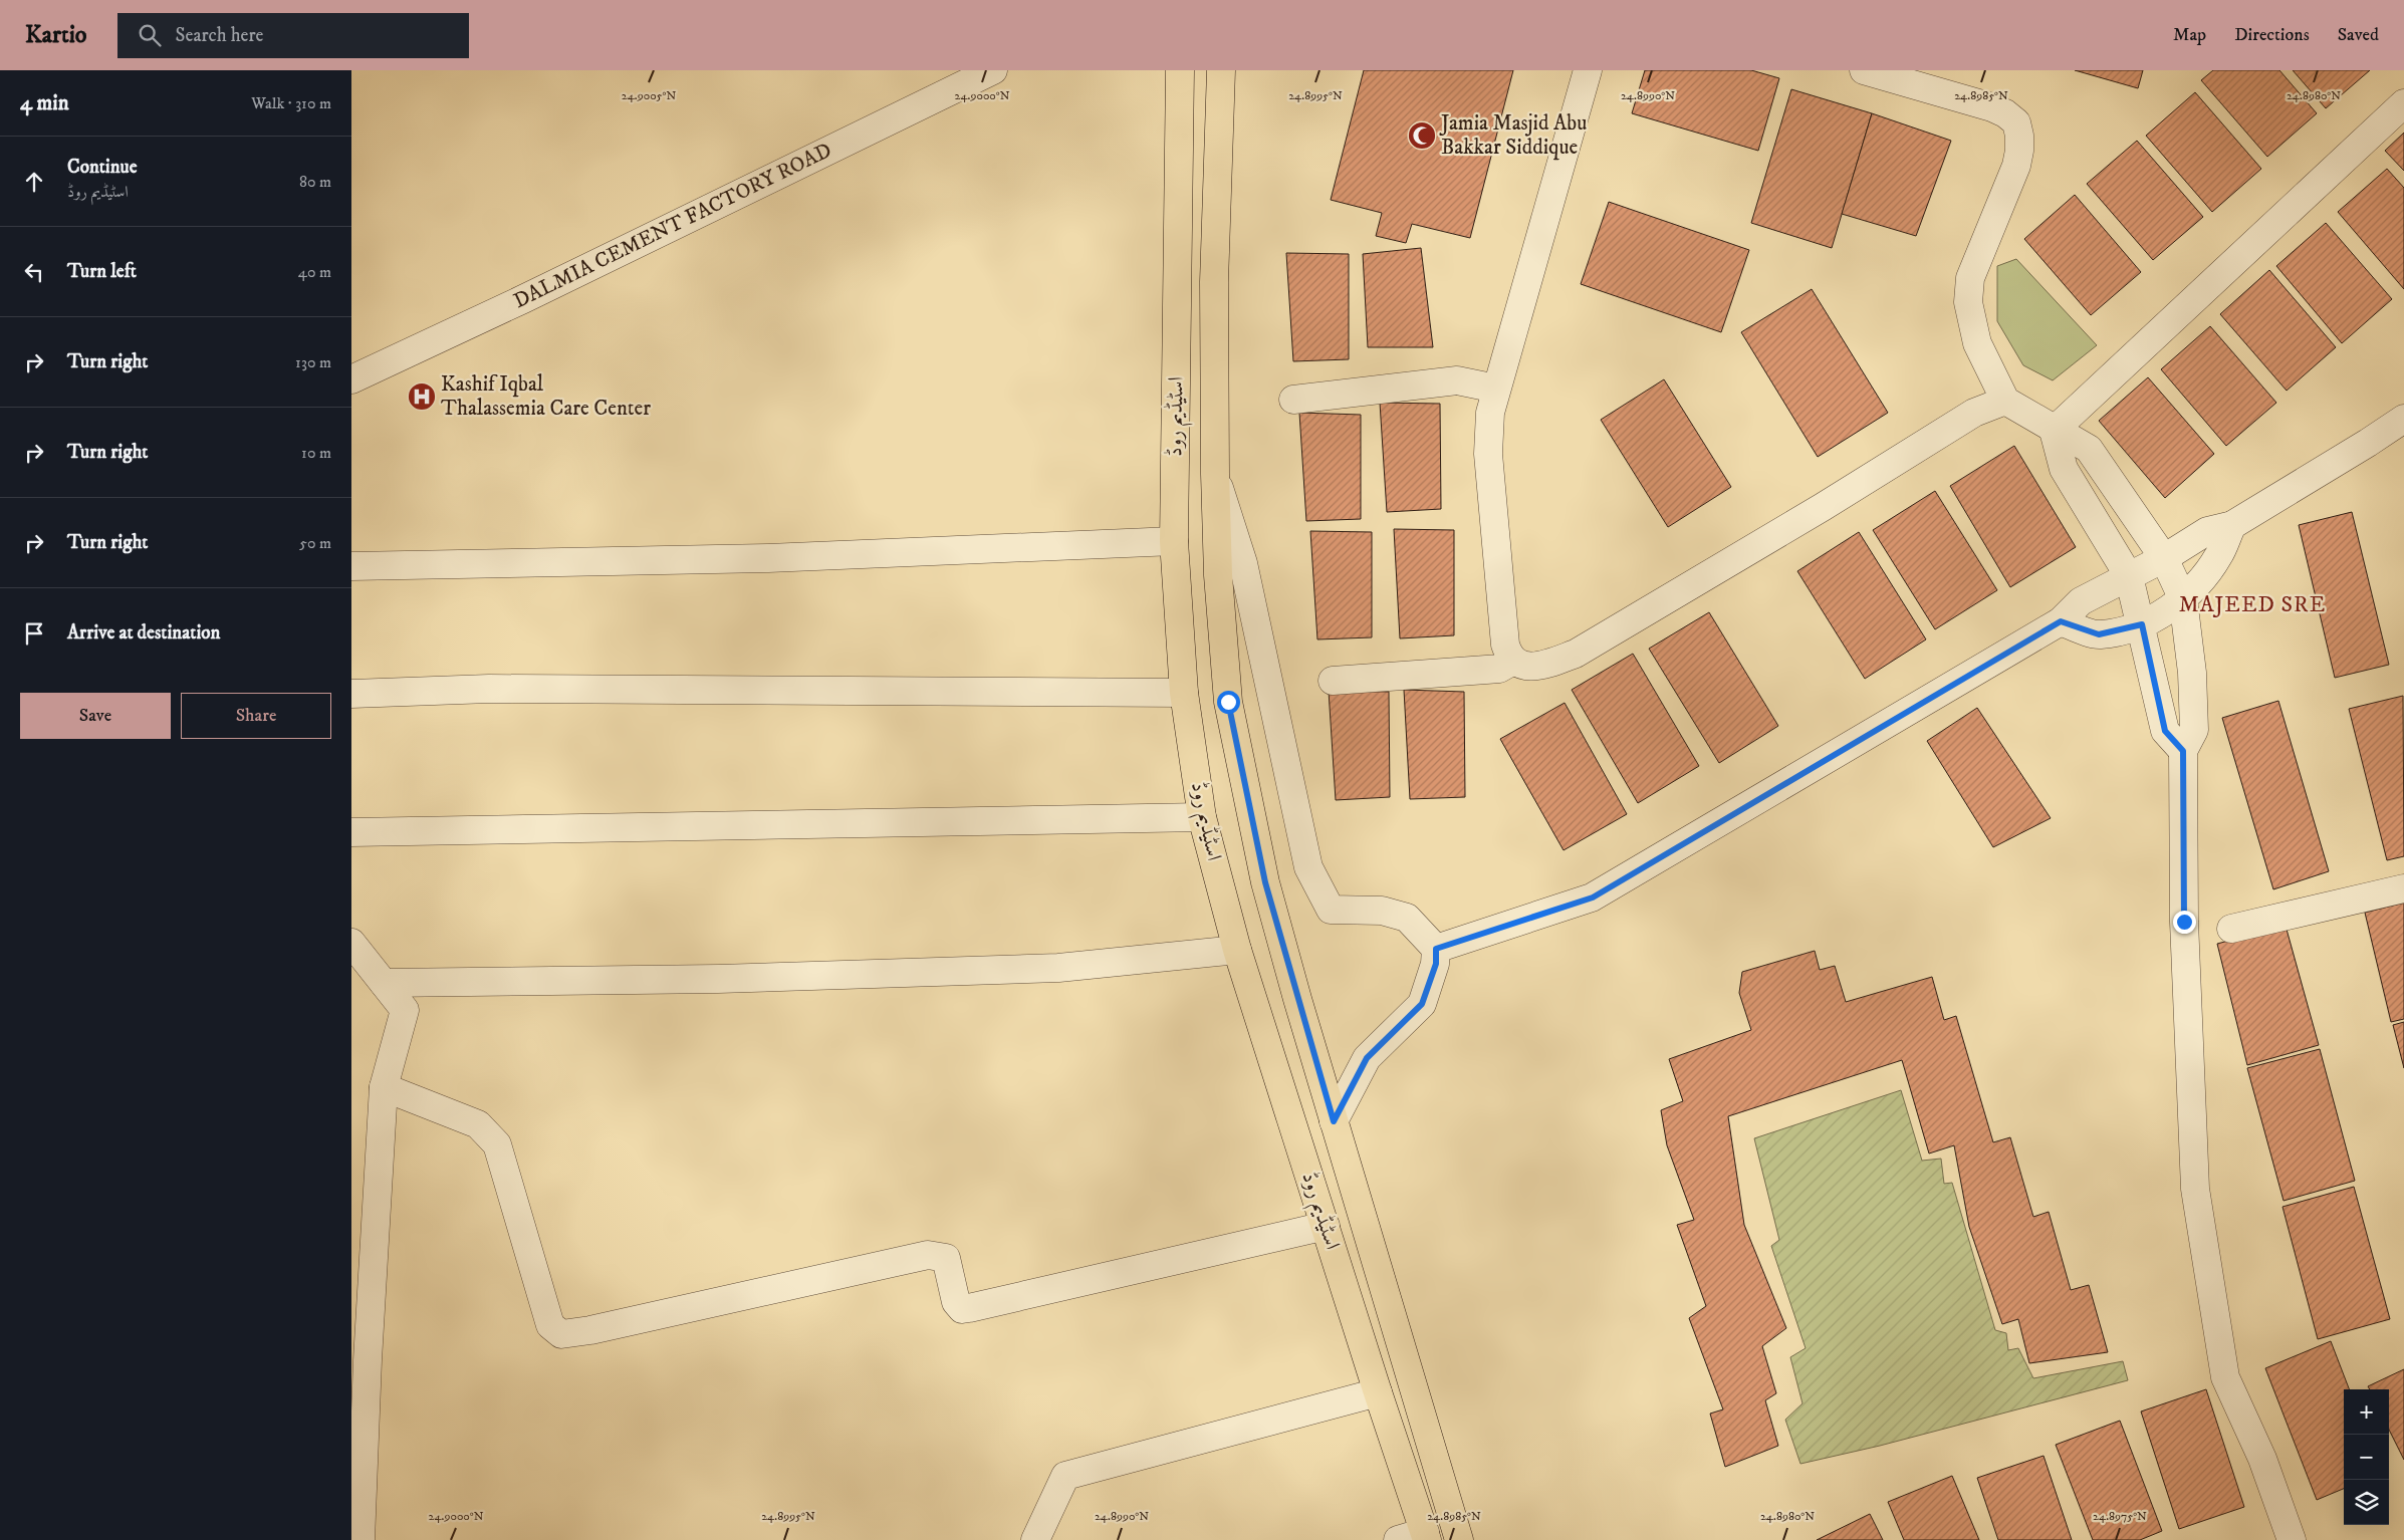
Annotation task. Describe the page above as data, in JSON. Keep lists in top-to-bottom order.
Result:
{
  "streets": {
    "main road": ["اسٹیڈیم روڈ"],
    "street": ["DALMIA CEMENT FACTORY ROAD"]
  },
  "districts": ["MAJEED SRE"],
  "places": {
    "mosque": ["Jamia Masjid Abu Bakkar Siddique"],
    "hospital": ["Kashif Iqbal Thalassemia Care Center"]
  },
  "page": {
    "header": "Kartio",
    "search": "Search here",
    "nav": ["Map", "Directions", "Saved"],
    "heading": ["4 min", "Walk · 310 m"],
    "list": [
      ["Continue", "اسٹیڈیم روڈ", "80 m"],
      ["Turn left", "40 m"],
      ["Turn right", "130 m"],
      ["Turn right", "10 m"],
      ["Turn right", "50 m"],
      "Arrive at destination"
    ],
    "buttons": ["Save", "Share"],
    "map_buttons": ["+", "−"]
  },
  "coordinates": [
    "24.9005°N",
    "24.9000°N",
    "24.8995°N",
    "24.8990°N",
    "24.8985°N",
    "24.8980°N",
    "24.8975°N"
  ]
}
